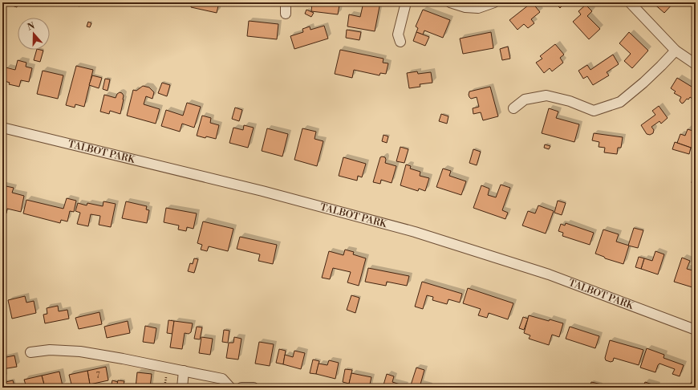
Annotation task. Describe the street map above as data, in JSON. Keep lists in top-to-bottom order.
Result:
{
  "streets": {
    "street": ["TALBOT PARK"]
  },
  "house_numbers": ["7"],
  "north": "top"
}
